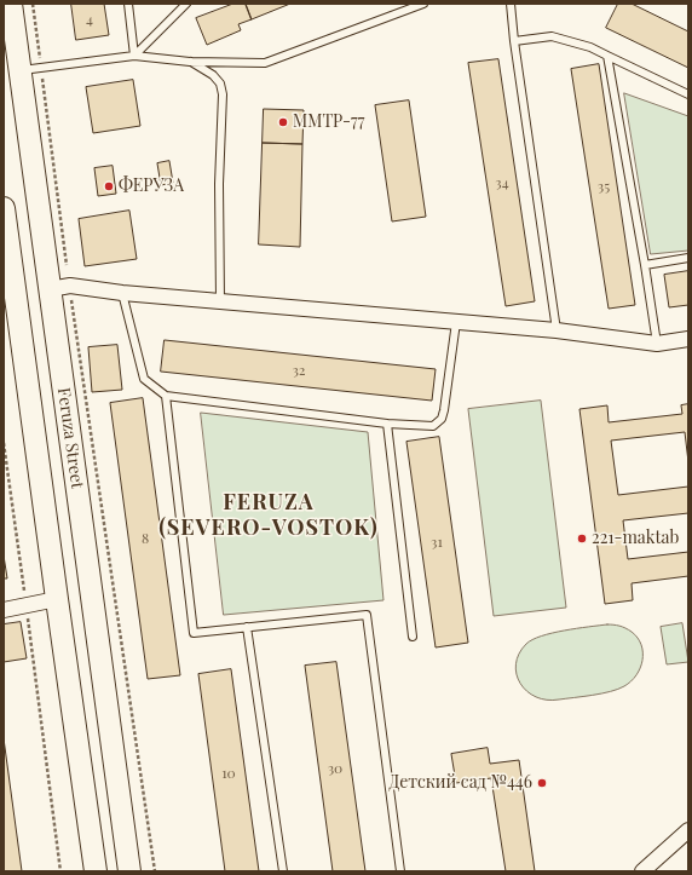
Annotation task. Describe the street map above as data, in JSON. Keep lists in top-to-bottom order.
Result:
{
  "streets": {
    "main road": ["Feruza Street"]
  },
  "districts": ["FERUZA (SEVERO-VOSTOK)"],
  "places": [
    "MMTP-77",
    "ФЕРУЗА",
    "221-maktab",
    "Детский сад №446"
  ],
  "house_numbers": [
    "4",
    "34",
    "35",
    "32",
    "8",
    "31",
    "30",
    "10"
  ]
}
